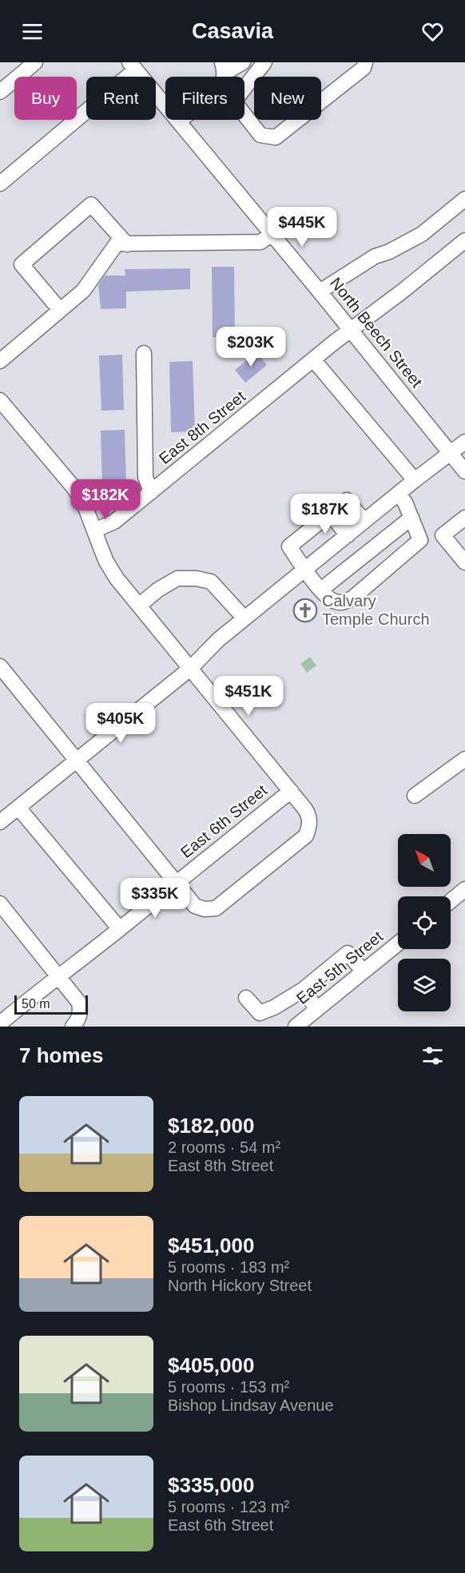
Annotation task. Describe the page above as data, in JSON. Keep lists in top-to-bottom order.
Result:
{
  "streets": {
    "street": [
      "North Beech Street",
      "East 8th Street",
      "East 6th Street",
      "East 5th Street"
    ]
  },
  "crossings": [
    ["North Beech Street", "East 8th Street"]
  ],
  "places": {
    "church": ["Calvary Temple Church"]
  },
  "scale_bar": "50 m",
  "north": "top left",
  "page": {
    "header": "Casavia",
    "chip": [
      "Buy",
      "Rent",
      "Filters",
      "New"
    ],
    "price": [
      "$445K",
      "$203K",
      "$182K",
      "$187K",
      "$451K",
      "$405K",
      "$335K"
    ],
    "scale": "50 m",
    "heading": "7 homes",
    "list": [
      {
        "name": "$182,000",
        "note": "2 rooms · 54 m² · East 8th Street"
      },
      {
        "name": "$451,000",
        "note": "5 rooms · 183 m² · North Hickory Street"
      },
      {
        "name": "$405,000",
        "note": "5 rooms · 153 m² · Bishop Lindsay Avenue"
      },
      {
        "name": "$335,000",
        "note": "5 rooms · 123 m² · East 6th Street"
      }
    ]
  }
}
